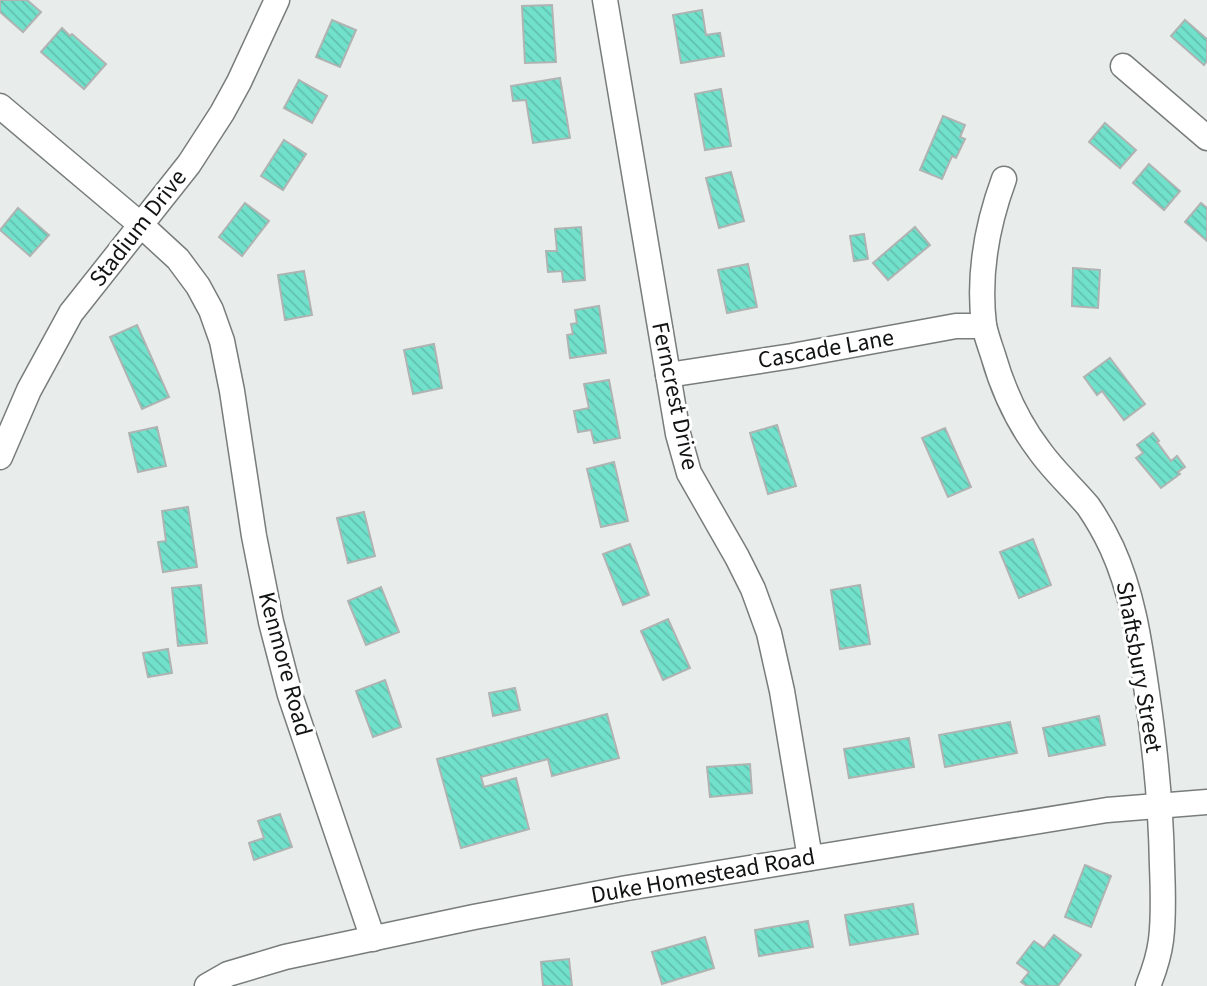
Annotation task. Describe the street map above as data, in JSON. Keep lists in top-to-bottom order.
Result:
{
  "streets": {
    "street": [
      "Stadium Drive",
      "Cascade Lane",
      "Ferncrest Drive",
      "Kenmore Road",
      "Shaftsbury Street",
      "Duke Homestead Road"
    ]
  },
  "crossings": [
    ["Stadium Drive", "Kenmore Road"],
    ["Cascade Lane", "Ferncrest Drive"],
    ["Cascade Lane", "Shaftsbury Street"],
    ["Ferncrest Drive", "Duke Homestead Road"],
    ["Kenmore Road", "Duke Homestead Road"],
    ["Shaftsbury Street", "Duke Homestead Road"]
  ]
}
